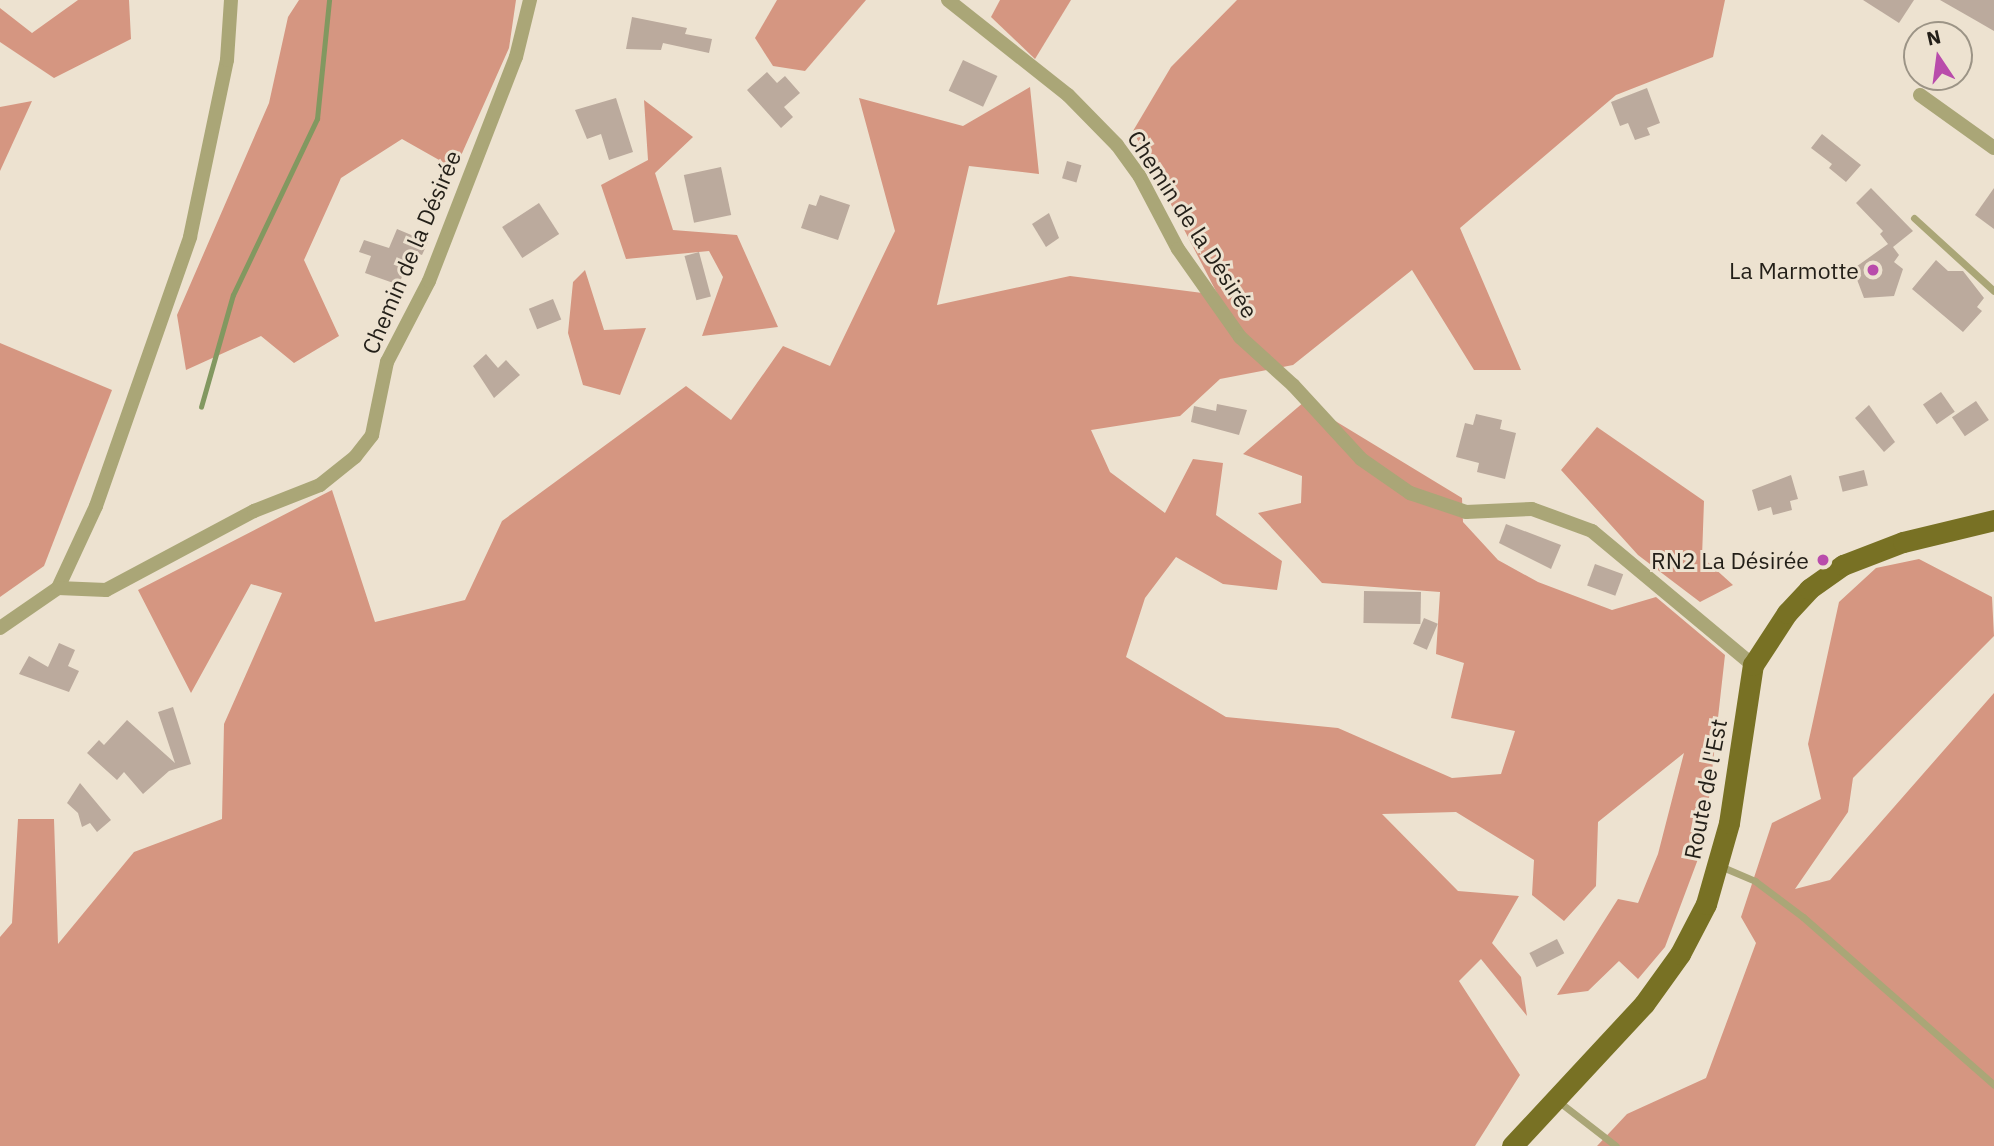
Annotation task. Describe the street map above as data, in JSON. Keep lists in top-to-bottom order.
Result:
{
  "streets": {
    "main road": ["Route de l'Est"],
    "street": ["Chemin de la Désirée"]
  },
  "crossings": [
    ["Chemin de la Désirée", "Route de l'Est"]
  ],
  "places": ["La Marmotte", "RN2 La Désirée"],
  "north": "top"
}
